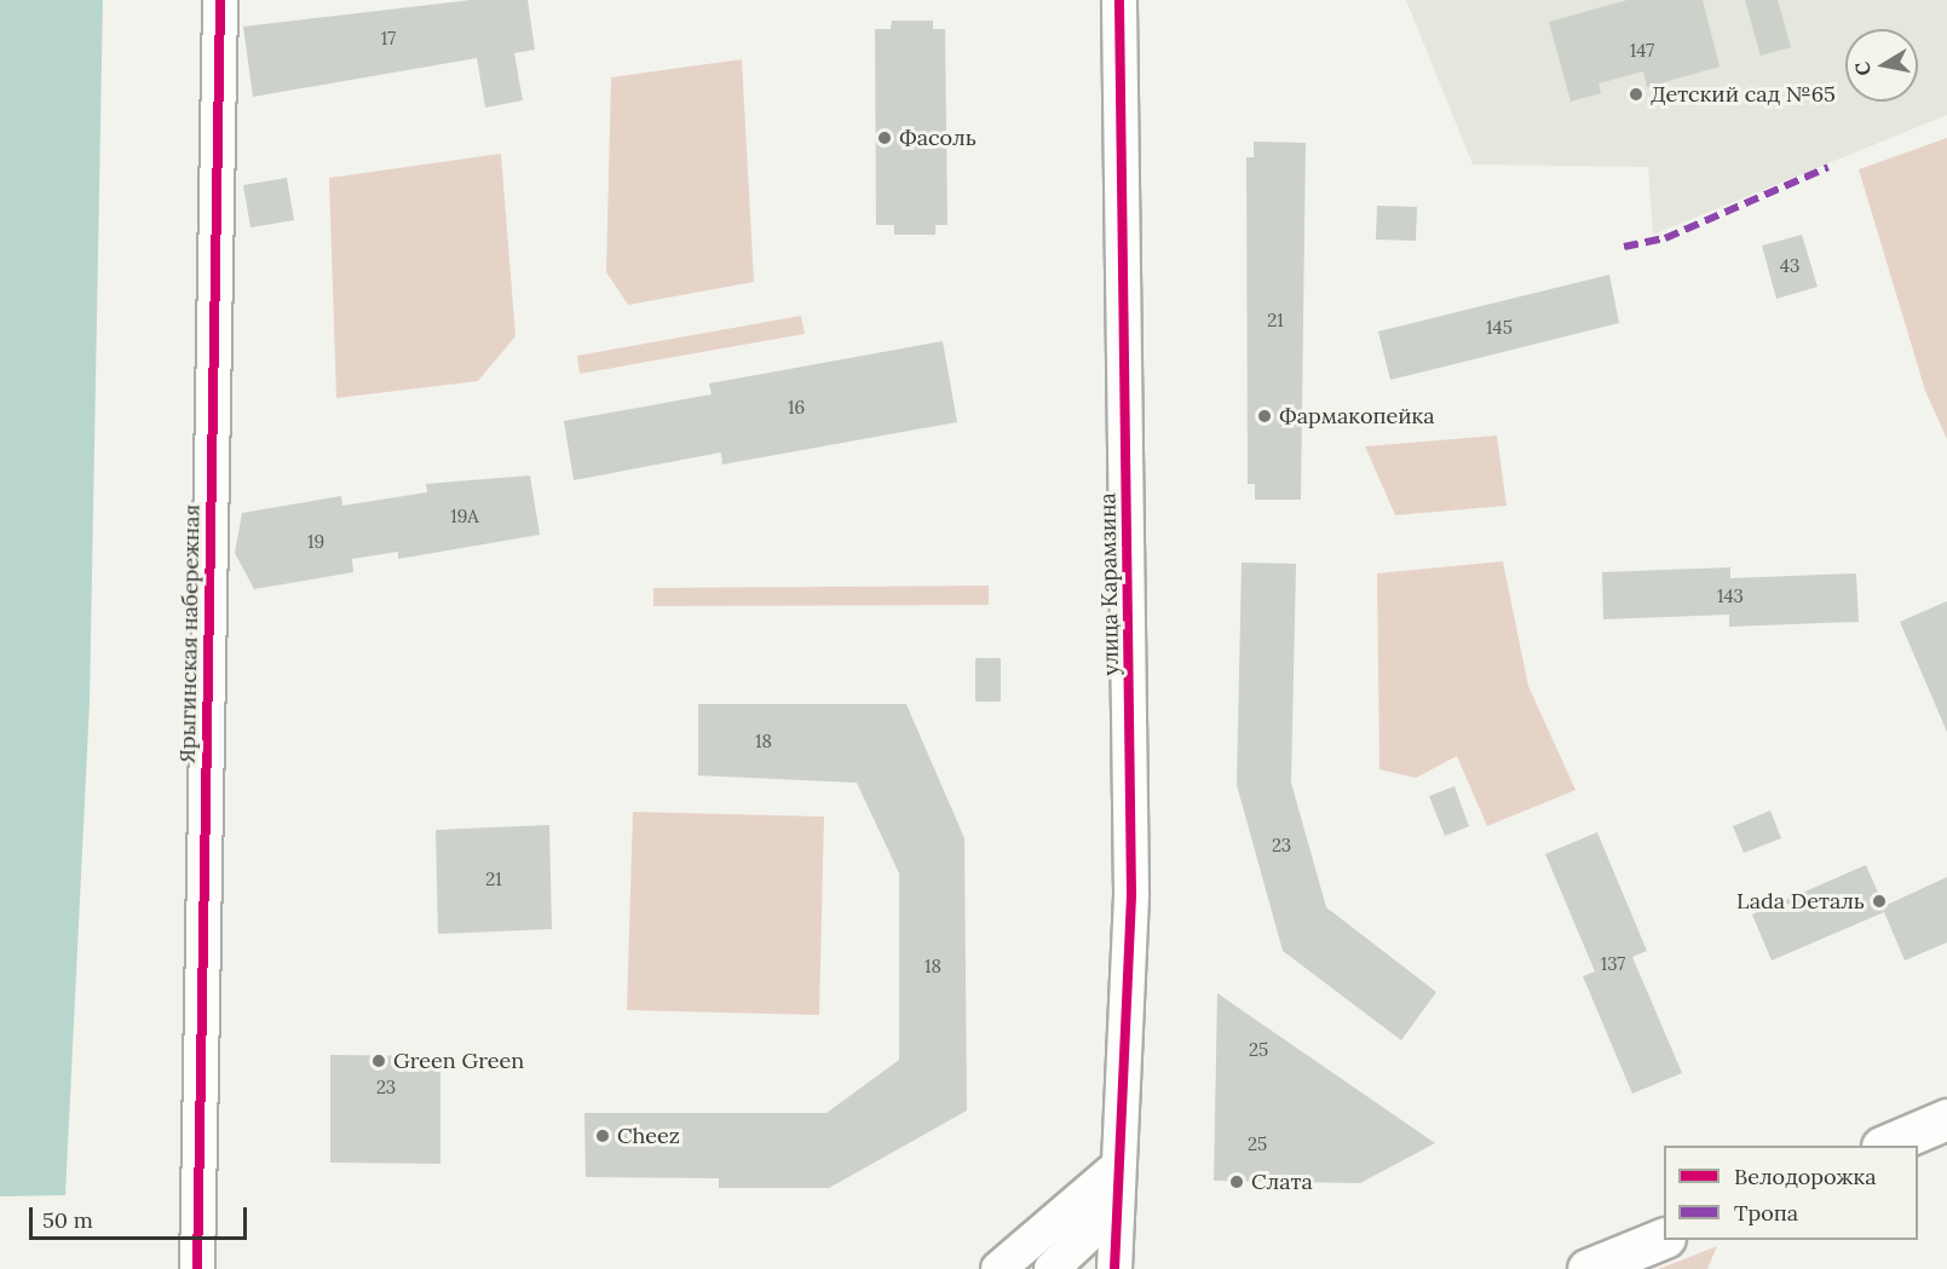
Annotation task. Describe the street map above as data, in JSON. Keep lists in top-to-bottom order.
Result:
{
  "streets": {
    "street": ["улица Карамзина", "Ярыгинская набережная"]
  },
  "places": [
    "Детский сад №65",
    "Фасоль",
    "Фармакопейка",
    "Lada Dеталь",
    "Green Green",
    "Cheez",
    "Слата"
  ],
  "house_numbers": [
    "17",
    "147",
    "43",
    "21",
    "145",
    "16",
    "19А",
    "19",
    "143",
    "18",
    "23",
    "21",
    "137",
    "18",
    "25",
    "23",
    "25"
  ],
  "legend": ["Велодорожка", "Тропа"],
  "scale_bar": "50 m",
  "north": "left"
}
